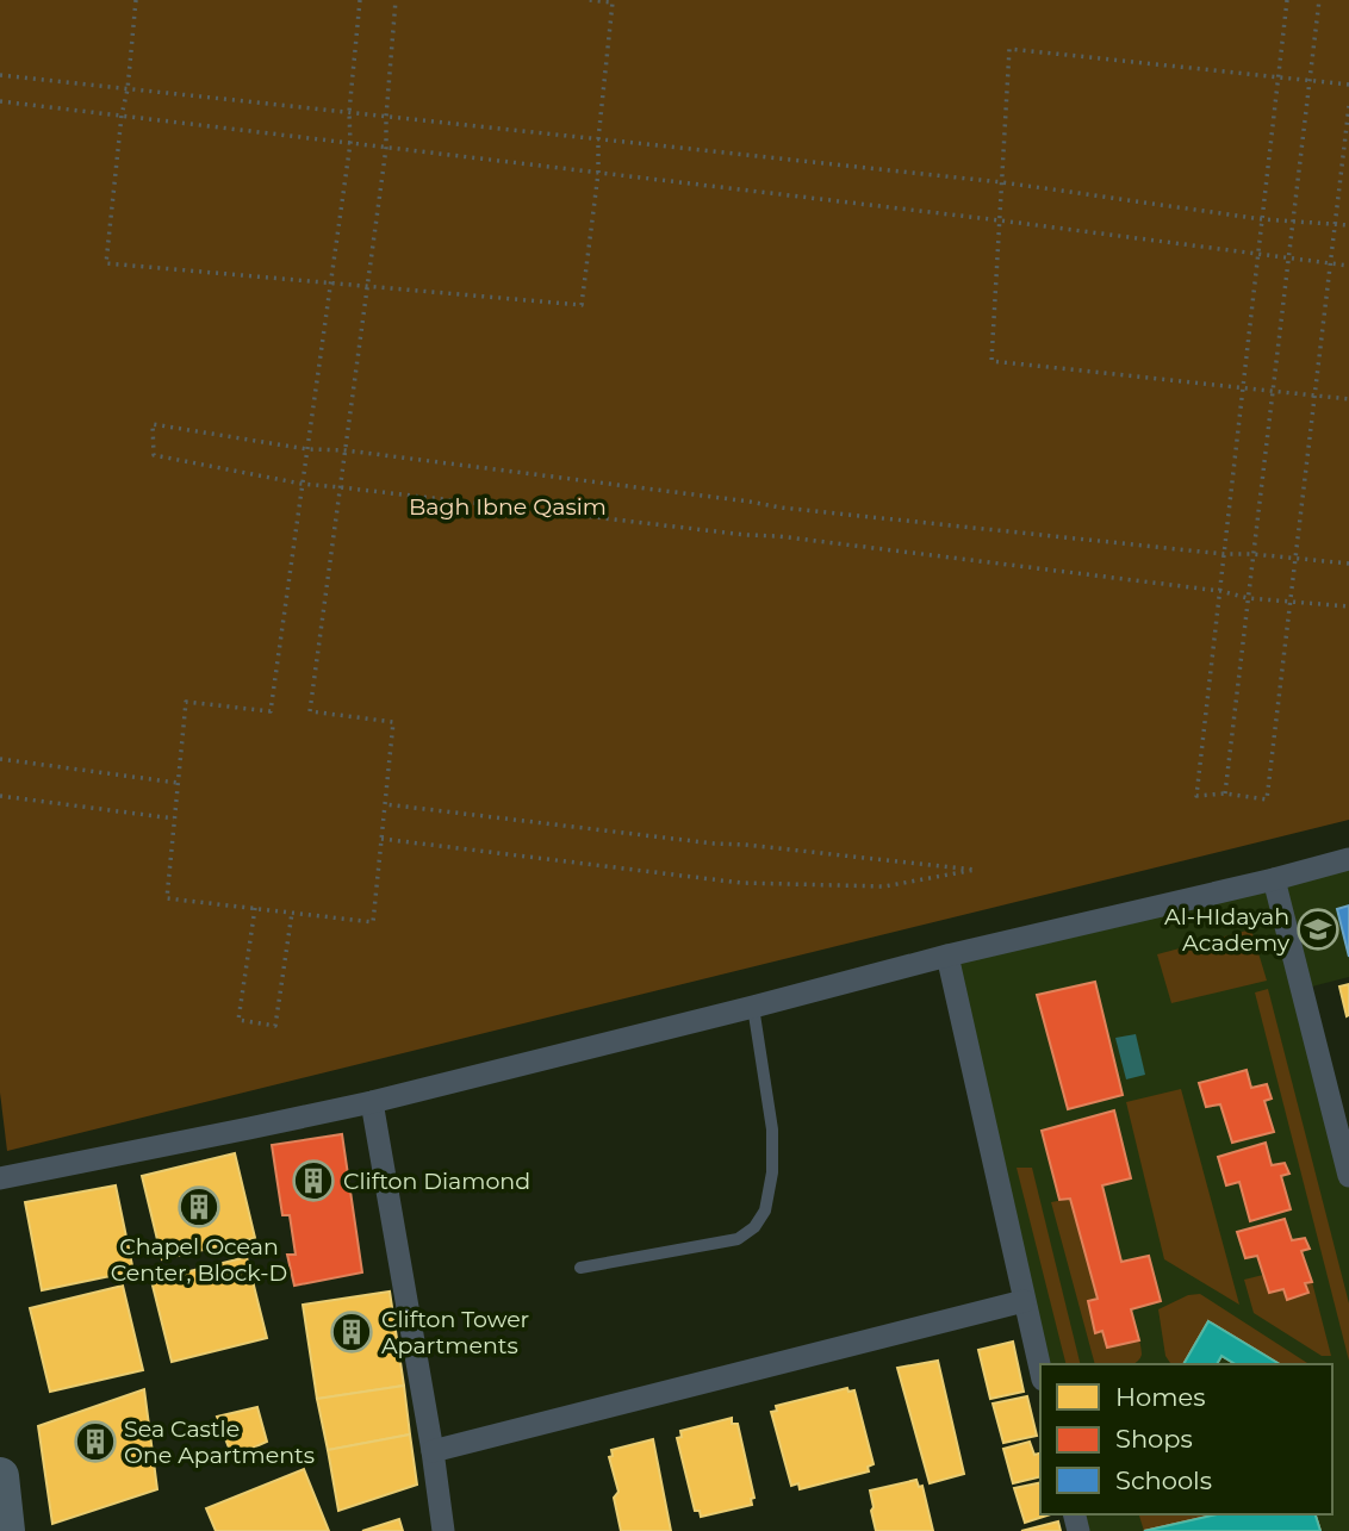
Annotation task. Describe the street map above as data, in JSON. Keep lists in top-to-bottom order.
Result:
{
  "parks": ["Bagh Ibne Qasim"],
  "places": {
    "school or university": ["Al-HIdayah Academy"],
    "building": [
      "Clifton Diamond",
      "Chapel Ocean Center, Block-D",
      "Clifton Tower Apartments",
      "Sea Castle One Apartments"
    ]
  },
  "legend": ["Homes", "Shops", "Schools"]
}
